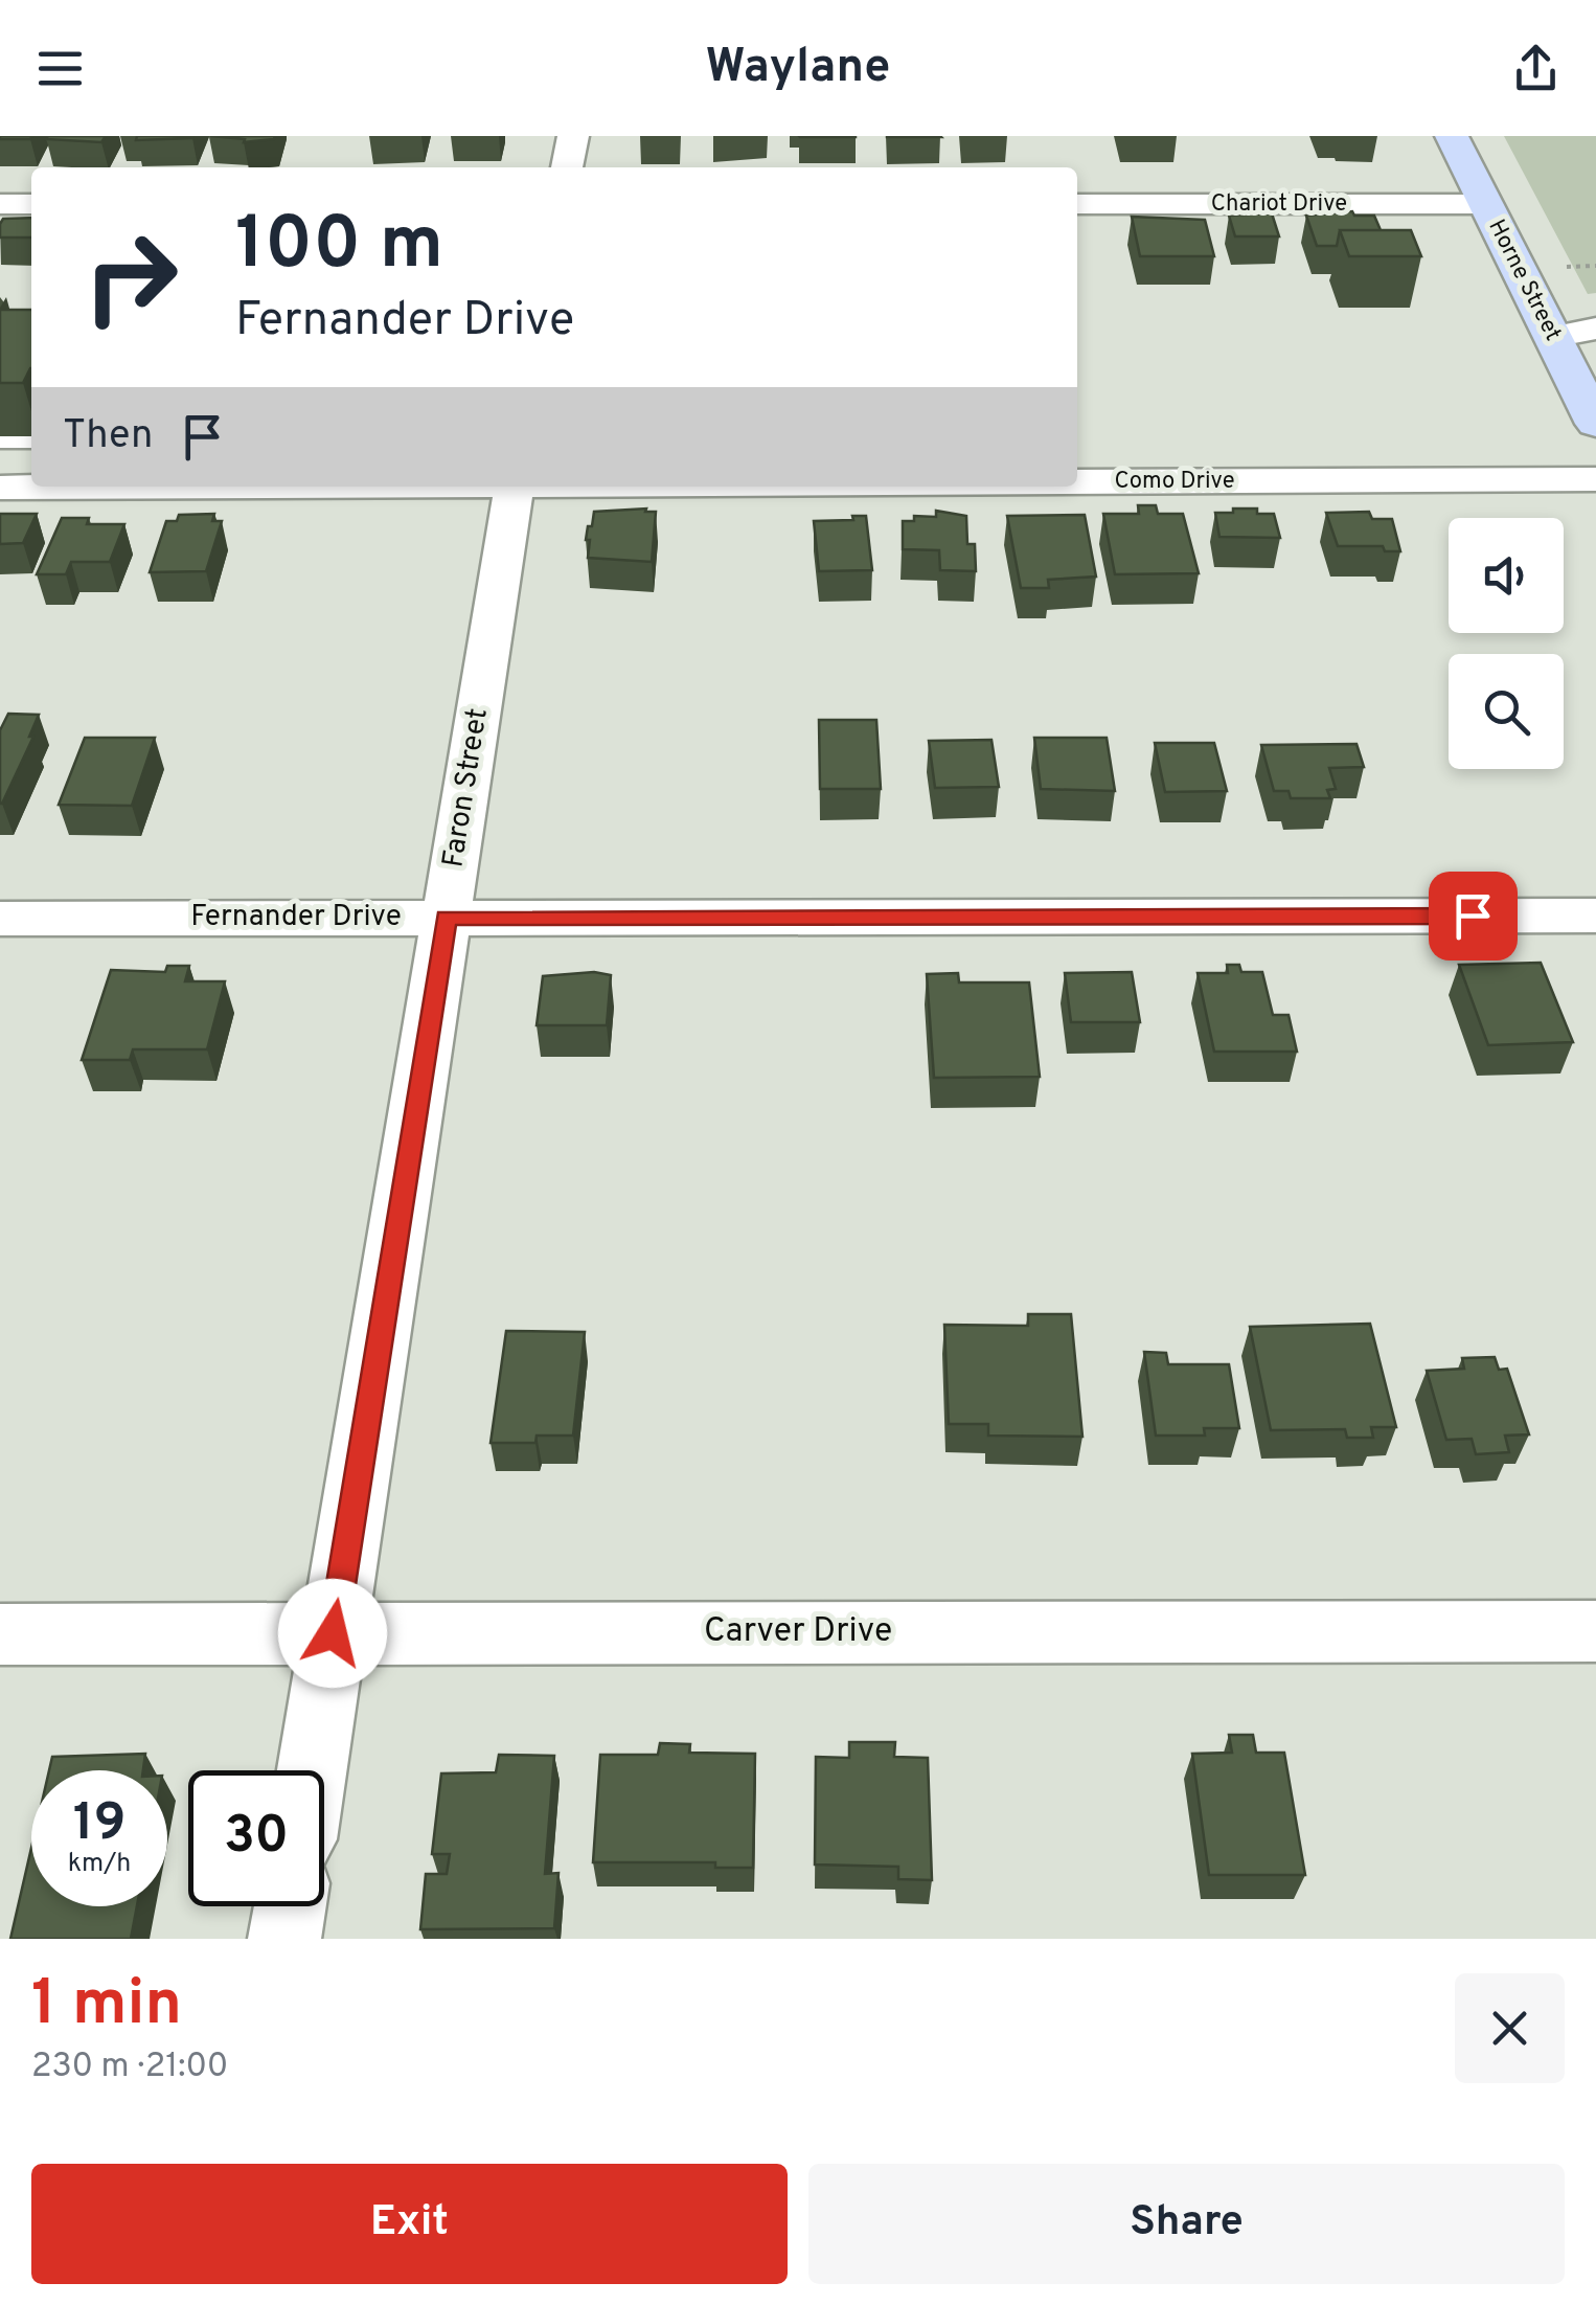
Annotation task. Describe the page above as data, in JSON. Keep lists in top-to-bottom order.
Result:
{
  "streets": {
    "street": [
      "Chariot Drive",
      "Horne Street",
      "Como Drive",
      "Faron Street",
      "Fernander Drive",
      "Carver Drive"
    ]
  },
  "crossings": [
    ["Chariot Drive", "Horne Street"],
    ["Faron Street", "Fernander Drive"],
    ["Faron Street", "Carver Drive"]
  ],
  "page": {
    "header": "Waylane",
    "turn": ["100 m", "Fernander Drive"],
    "then": "Then",
    "speed": "19 km/h",
    "limit": "30",
    "heading": ["1 min", "230 m · 21:00"],
    "buttons": ["Exit", "Share"]
  }
}
